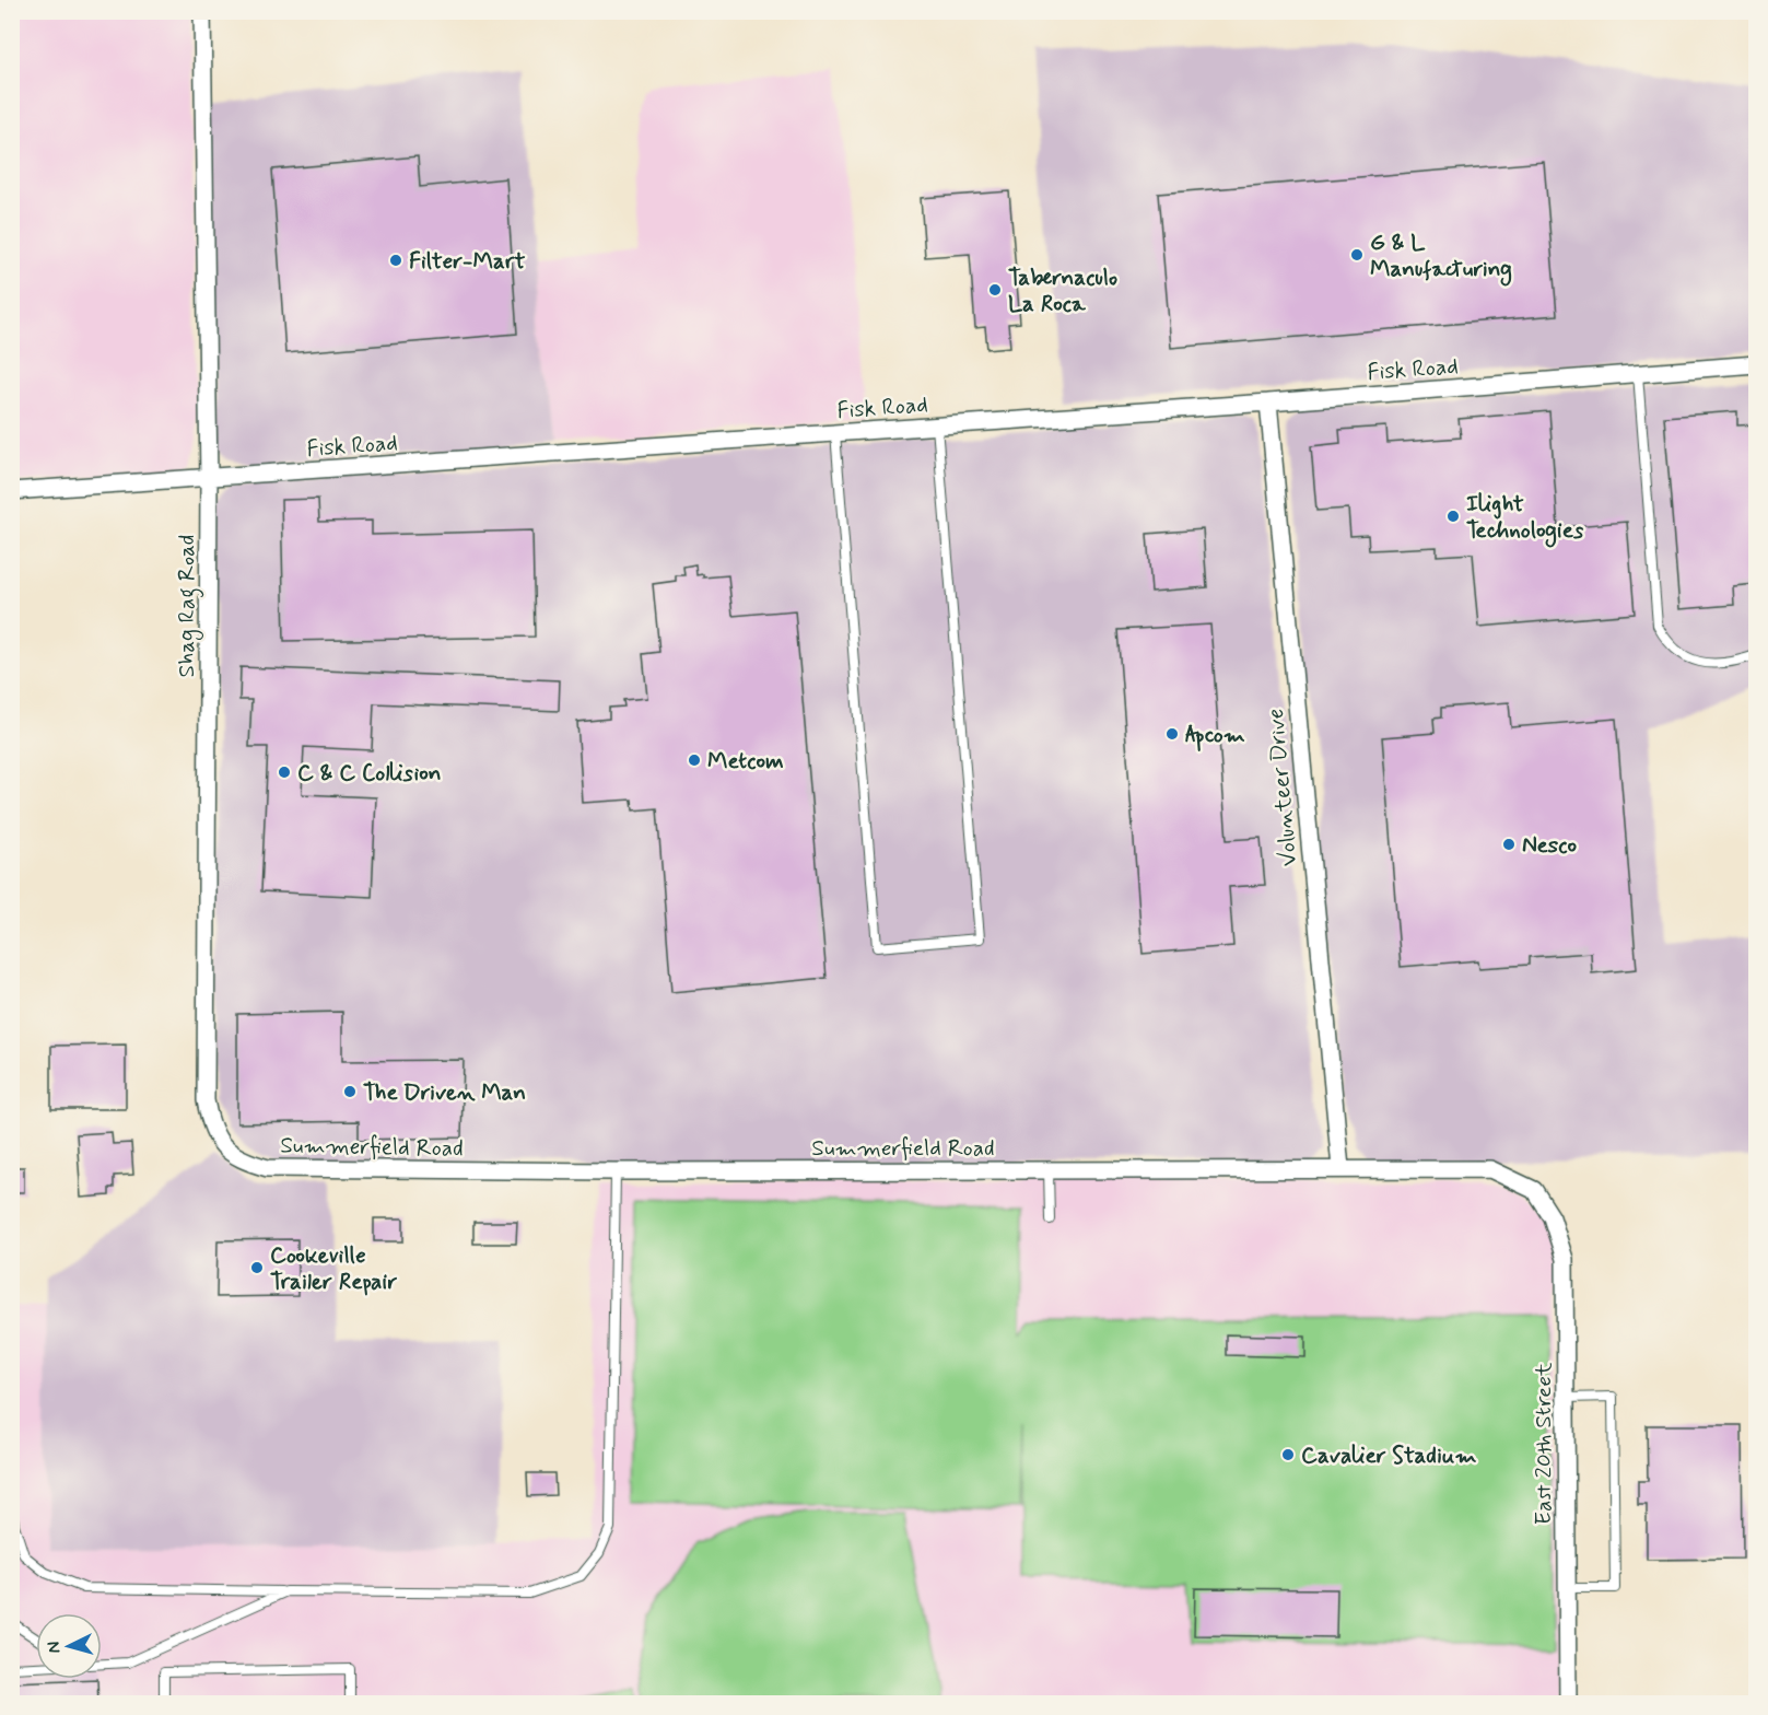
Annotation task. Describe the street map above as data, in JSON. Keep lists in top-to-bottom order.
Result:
{
  "streets": {
    "street": [
      "Fisk Road",
      "Shag Rag Road",
      "Volunteer Drive",
      "Summerfield Road",
      "East 20th Street"
    ]
  },
  "crossings": [
    ["Fisk Road", "Shag Rag Road"],
    ["Fisk Road", "Volunteer Drive"],
    ["Shag Rag Road", "Summerfield Road"],
    ["Volunteer Drive", "Summerfield Road"],
    ["Summerfield Road", "East 20th Street"]
  ],
  "places": [
    "G & L Manufacturing",
    "Filter-Mart",
    "Tabernaculo La Roca",
    "Ilight Technologies",
    "Apcom",
    "Metcom",
    "C & C Collision",
    "Nesco",
    "The Driven Man",
    "Cookeville Trailer Repair",
    "Cavalier Stadium"
  ],
  "north": "left"
}
